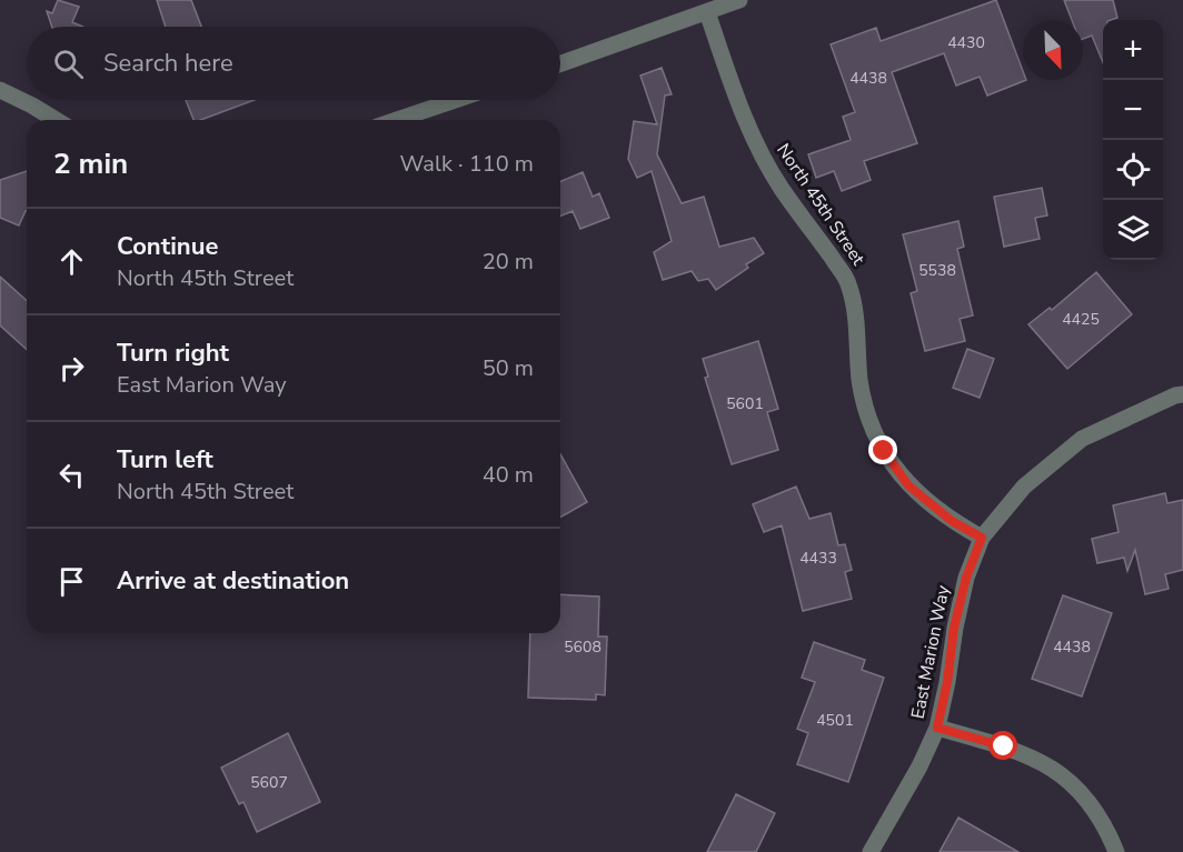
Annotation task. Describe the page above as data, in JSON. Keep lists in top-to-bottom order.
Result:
{
  "streets": {
    "street": ["North 45th Street", "East Marion Way"]
  },
  "crossings": [
    ["North 45th Street", "East Marion Way"]
  ],
  "house_numbers": [
    "4430",
    "4438",
    "5538",
    "4425",
    "5601",
    "4433",
    "5608",
    "4438",
    "4501",
    "5607"
  ],
  "north": "bottom right",
  "page": {
    "map_buttons": ["+", "−"],
    "search": "Search here",
    "heading": ["2 min", "Walk · 110 m"],
    "list": [
      ["Continue", "North 45th Street", "20 m"],
      ["Turn right", "East Marion Way", "50 m"],
      ["Turn left", "North 45th Street", "40 m"],
      "Arrive at destination"
    ]
  }
}
